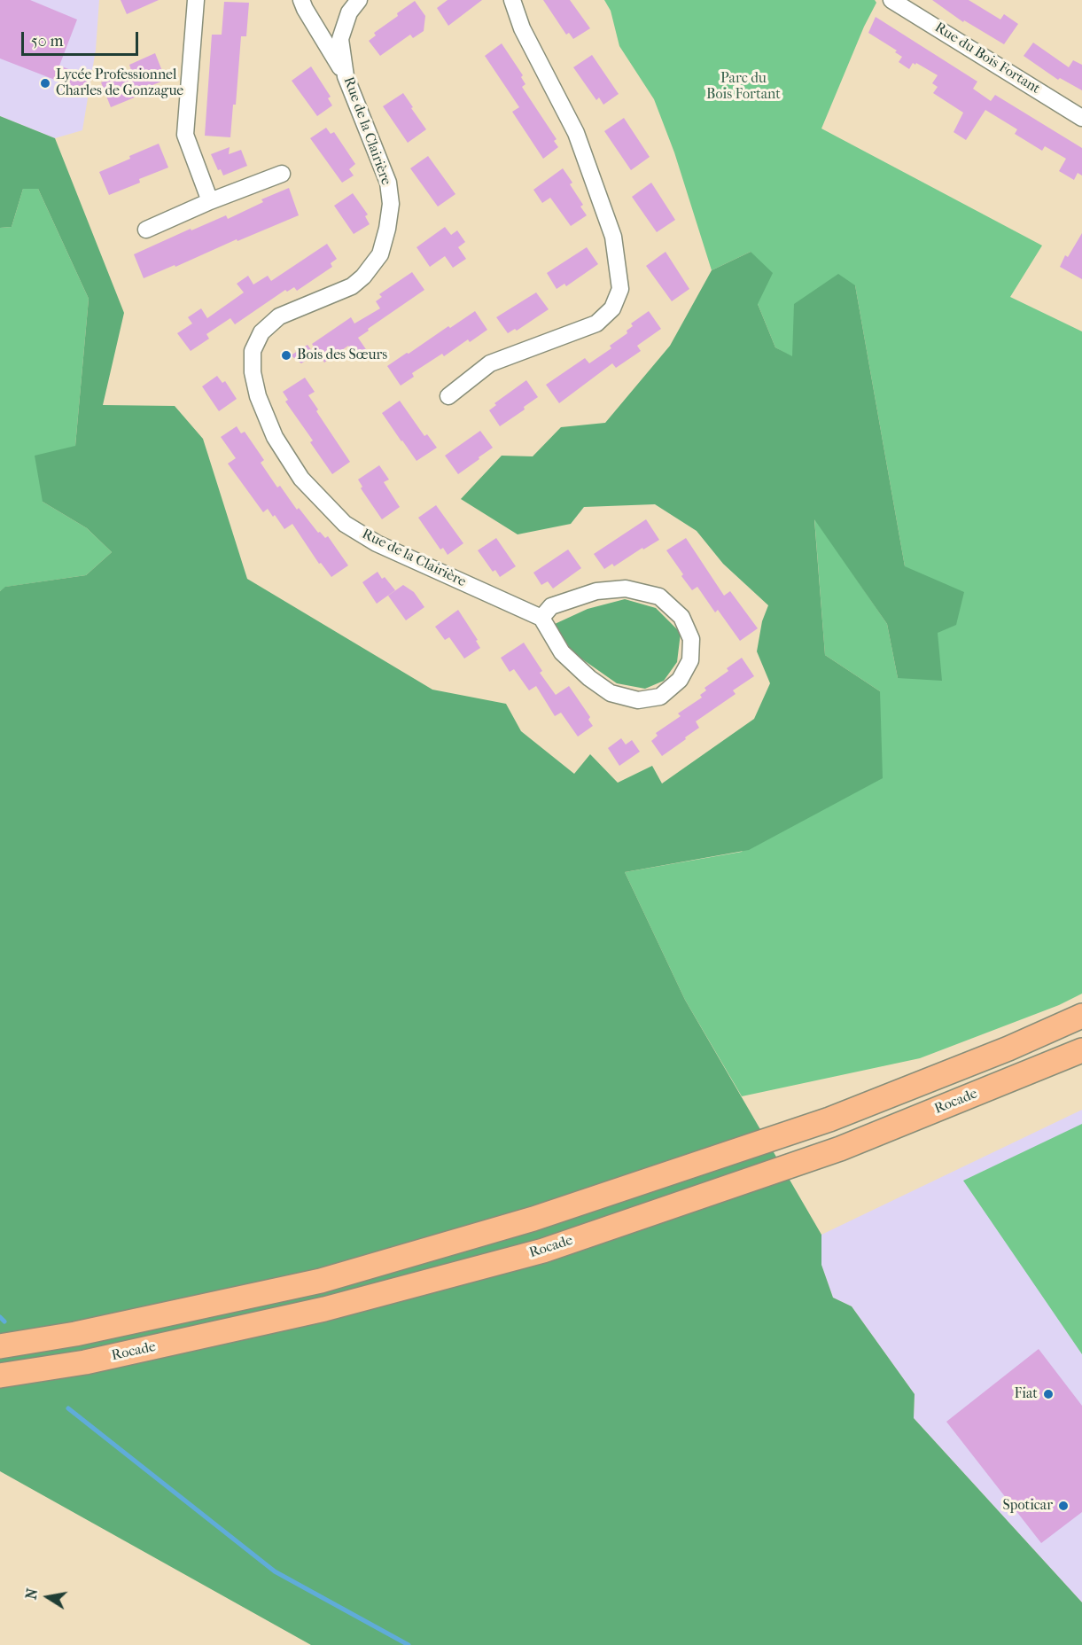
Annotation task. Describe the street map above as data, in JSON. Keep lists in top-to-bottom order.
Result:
{
  "streets": {
    "highway": ["Rocade"],
    "street": ["Rue du Bois Fortant", "Rue de la Clairière"]
  },
  "parks": ["Parc du Bois Fortant"],
  "places": [
    "Lycée Professionnel Charles de Gonzague",
    "Bois des Sœurs",
    "Fiat",
    "Spoticar"
  ],
  "scale_bar": "50 m",
  "north": "left"
}
